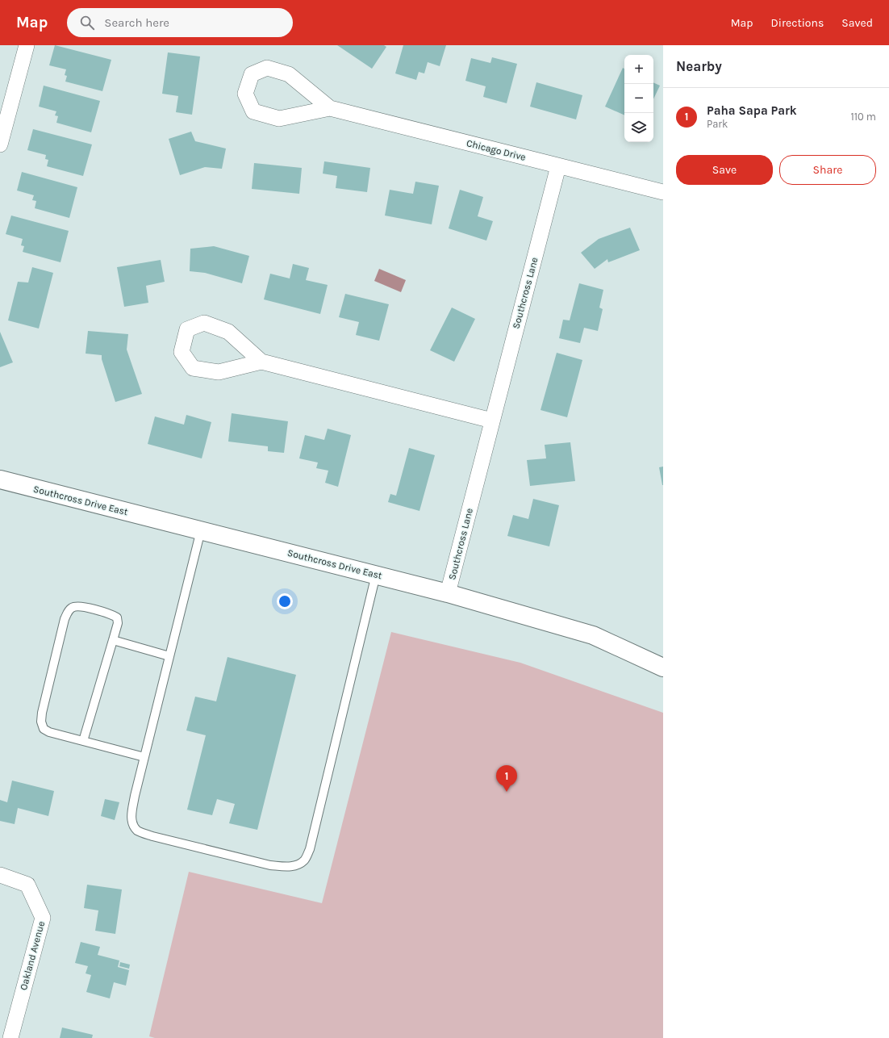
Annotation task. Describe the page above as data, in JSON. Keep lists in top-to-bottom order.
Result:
{
  "streets": {
    "street": [
      "Chicago Drive",
      "Southcross Lane",
      "Southcross Drive East",
      "Oakland Avenue"
    ]
  },
  "crossings": [
    ["Chicago Drive", "Southcross Lane"],
    ["Southcross Lane", "Southcross Drive East"]
  ],
  "page": {
    "header": "Map",
    "search": "Search here",
    "nav": ["Map", "Directions", "Saved"],
    "heading": "Nearby",
    "map_buttons": ["+", "−"],
    "list": [
      {
        "mark": "1",
        "name": "Paha Sapa Park",
        "note": "Park",
        "value": "110 m"
      }
    ],
    "buttons": ["Save", "Share"],
    "pins": "1"
  }
}
